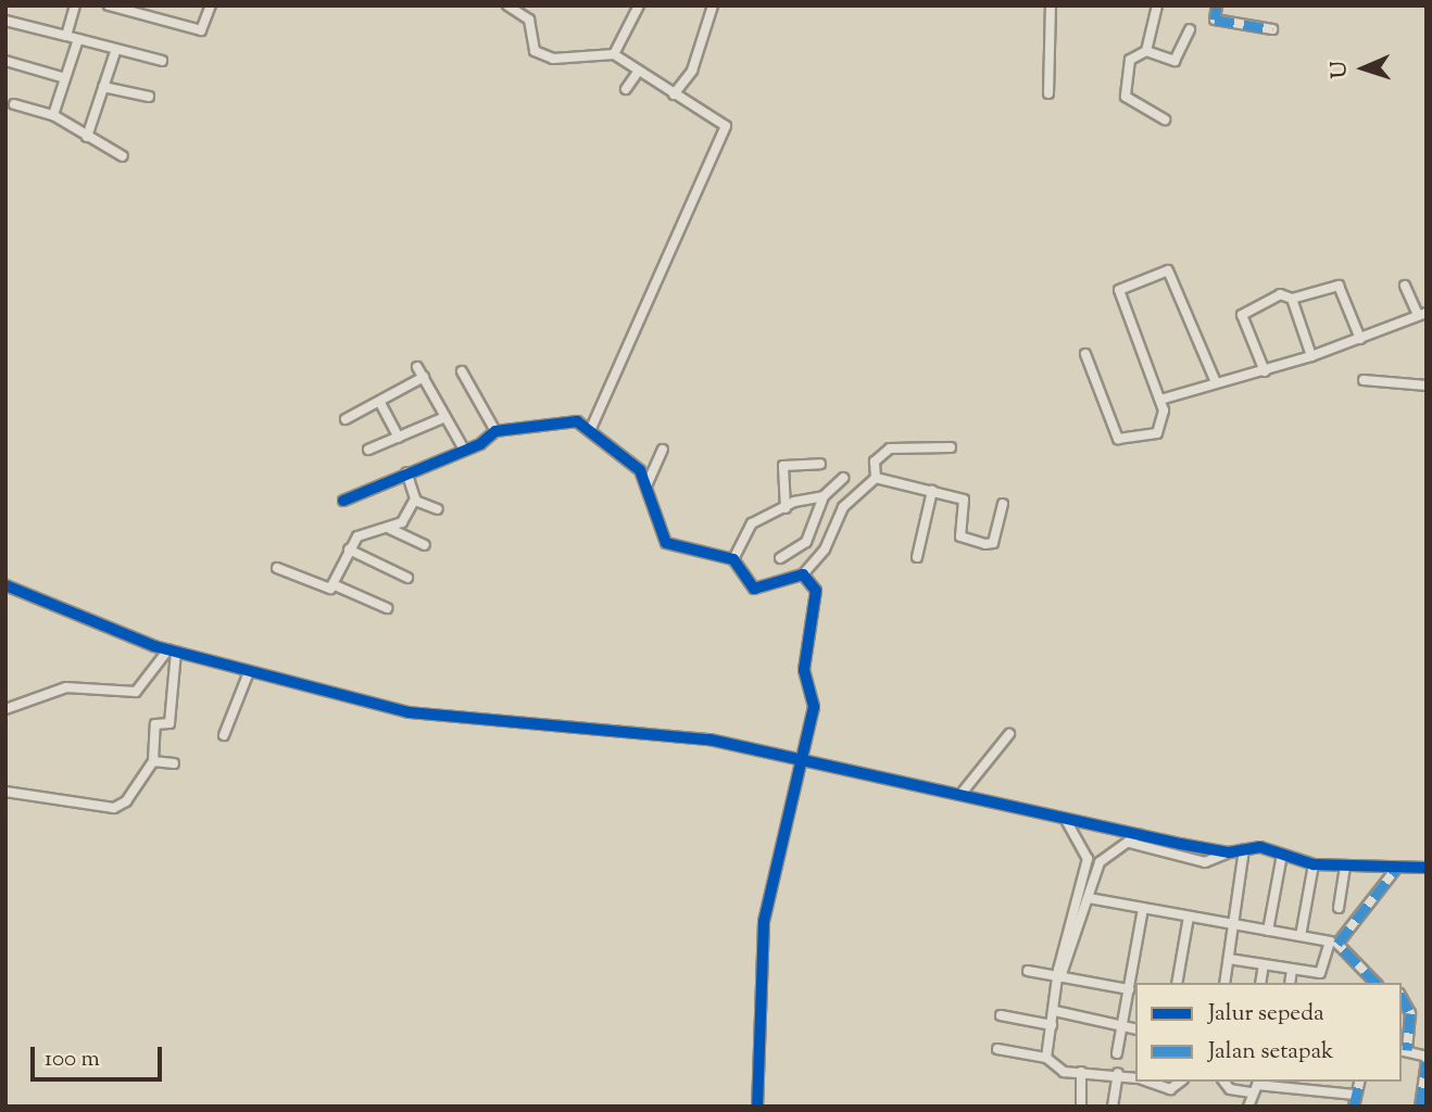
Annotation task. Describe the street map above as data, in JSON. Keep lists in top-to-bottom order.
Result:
{
  "legend": ["Jalur sepeda", "Jalan setapak"],
  "scale_bar": "100 m",
  "north": "left"
}
